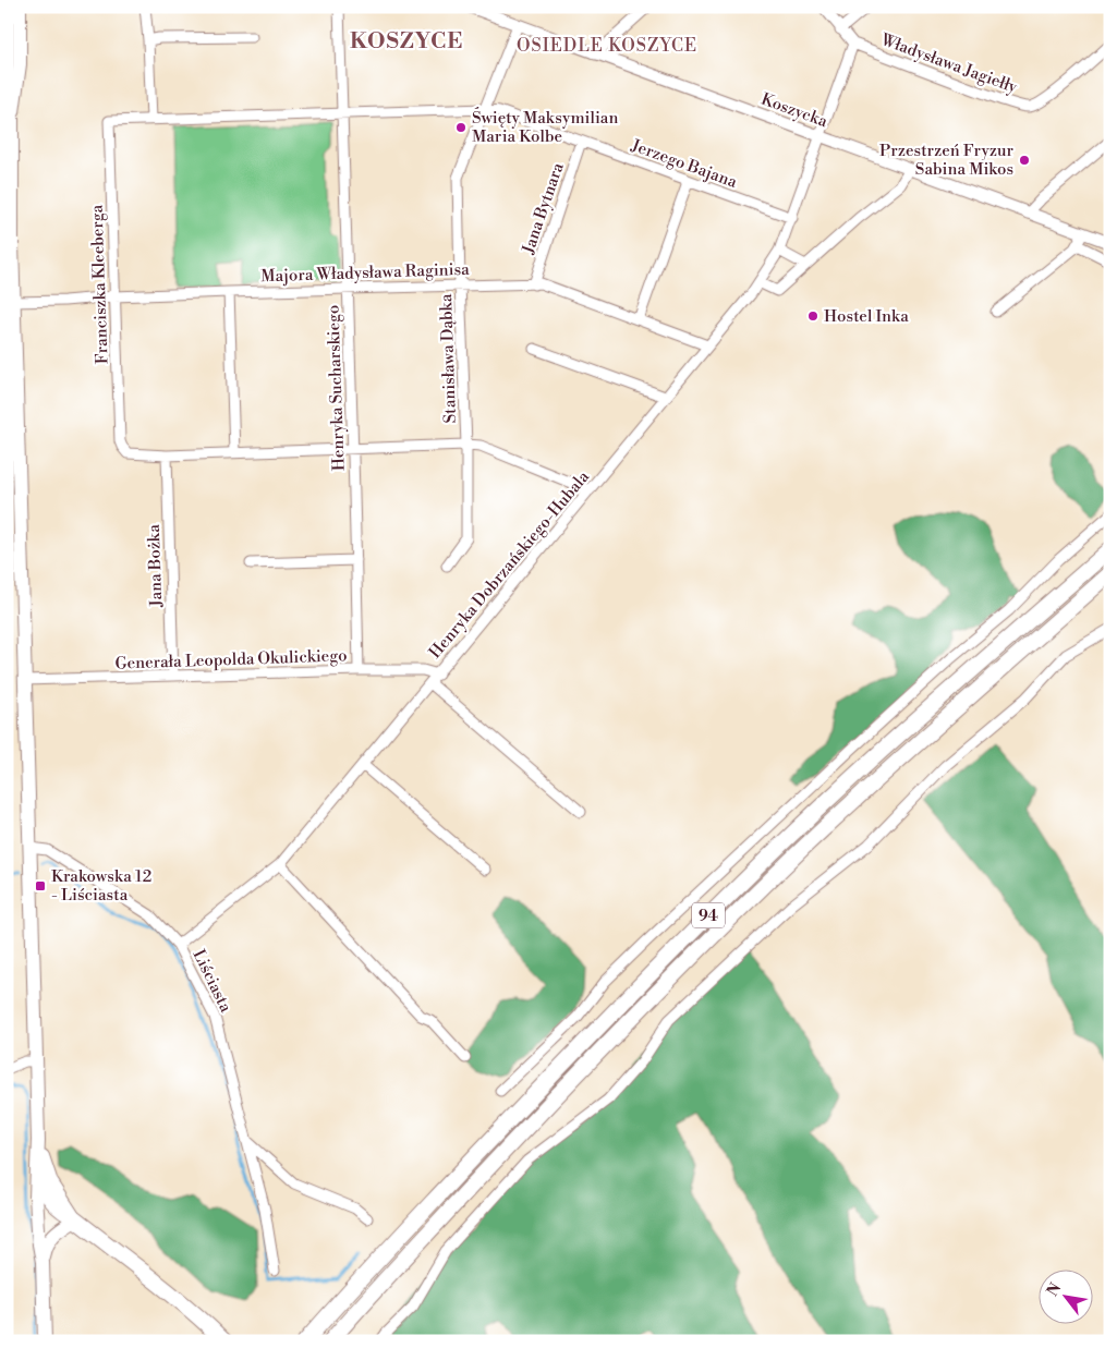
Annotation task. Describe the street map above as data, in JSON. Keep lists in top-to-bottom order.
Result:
{
  "streets": {
    "main road": ["94"],
    "street": [
      "Władysława Jagiełły",
      "Koszycka",
      "Jerzego Bajana",
      "Jana Bytnara",
      "Majora Władysława Raginisa",
      "Franciszka Kleeberga",
      "Stanisława Dąbka",
      "Henryka Sucharskiego",
      "Henryka Dobrzańskiego-Hubala",
      "Jana Bożka",
      "Generała Leopolda Okulickiego",
      "Liściasta"
    ]
  },
  "crossings": [
    ["Koszycka", "Stanisława Dąbka"],
    ["Koszycka", "Henryka Dobrzańskiego-Hubala"],
    ["Jerzego Bajana", "Jana Bytnara"],
    ["Jerzego Bajana", "Franciszka Kleeberga"],
    ["Jerzego Bajana", "Stanisława Dąbka"],
    ["Jerzego Bajana", "Henryka Sucharskiego"],
    ["Jerzego Bajana", "Henryka Dobrzańskiego-Hubala"],
    ["Jana Bytnara", "Majora Władysława Raginisa"],
    ["Majora Władysława Raginisa", "Franciszka Kleeberga"],
    ["Majora Władysława Raginisa", "Stanisława Dąbka"],
    ["Majora Władysława Raginisa", "Henryka Sucharskiego"],
    ["Majora Władysława Raginisa", "Henryka Dobrzańskiego-Hubala"],
    ["Franciszka Kleeberga", "Stanisława Dąbka"],
    ["Franciszka Kleeberga", "Henryka Sucharskiego"],
    ["Franciszka Kleeberga", "Henryka Dobrzańskiego-Hubala"],
    ["Franciszka Kleeberga", "Jana Bożka"],
    ["Henryka Sucharskiego", "Generała Leopolda Okulickiego"],
    ["Henryka Dobrzańskiego-Hubala", "Generała Leopolda Okulickiego"],
    ["Henryka Dobrzańskiego-Hubala", "Liściasta"],
    ["Jana Bożka", "Generała Leopolda Okulickiego"]
  ],
  "districts": ["KOSZYCE", "OSIEDLE KOSZYCE"],
  "places": {
    "other": ["Święty Maksymilian Maria Kolbe", "Przestrzeń Fryzur Sabina Mikos", "Hostel Inka"],
    "transit": ["Krakowska 12 - Liściasta"]
  },
  "north": "top left"
}
